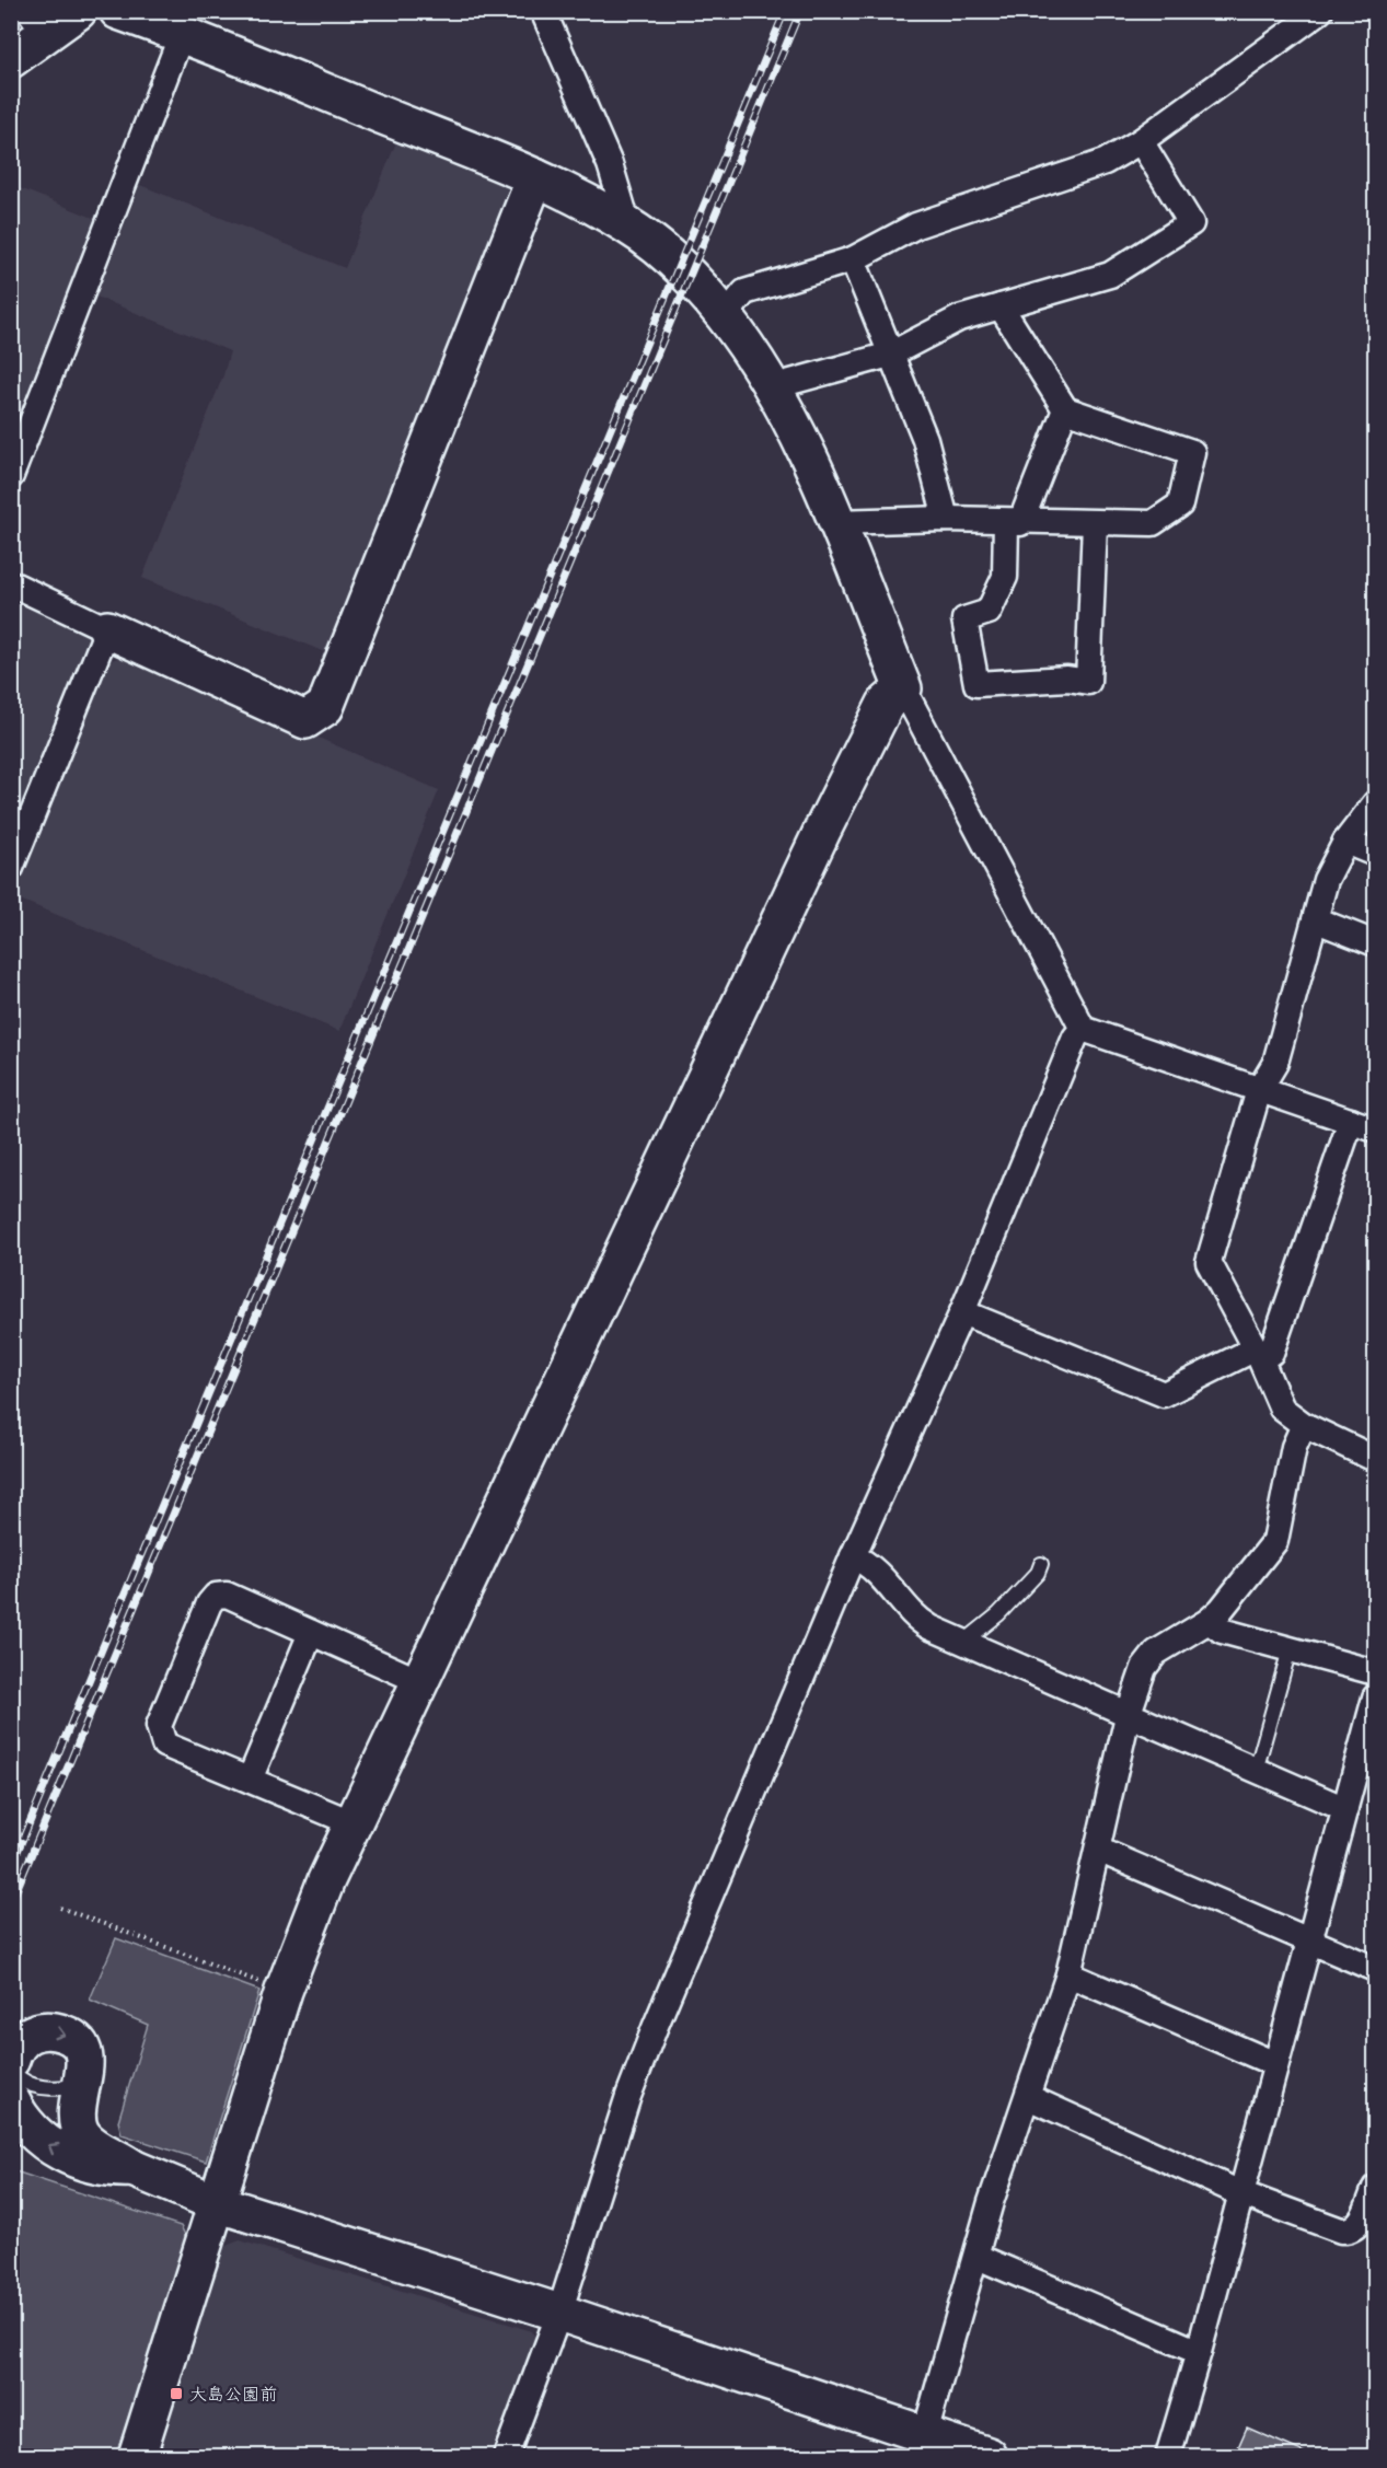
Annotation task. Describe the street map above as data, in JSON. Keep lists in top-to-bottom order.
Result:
{
  "places": {
    "transit": ["大島公園前"]
  }
}
